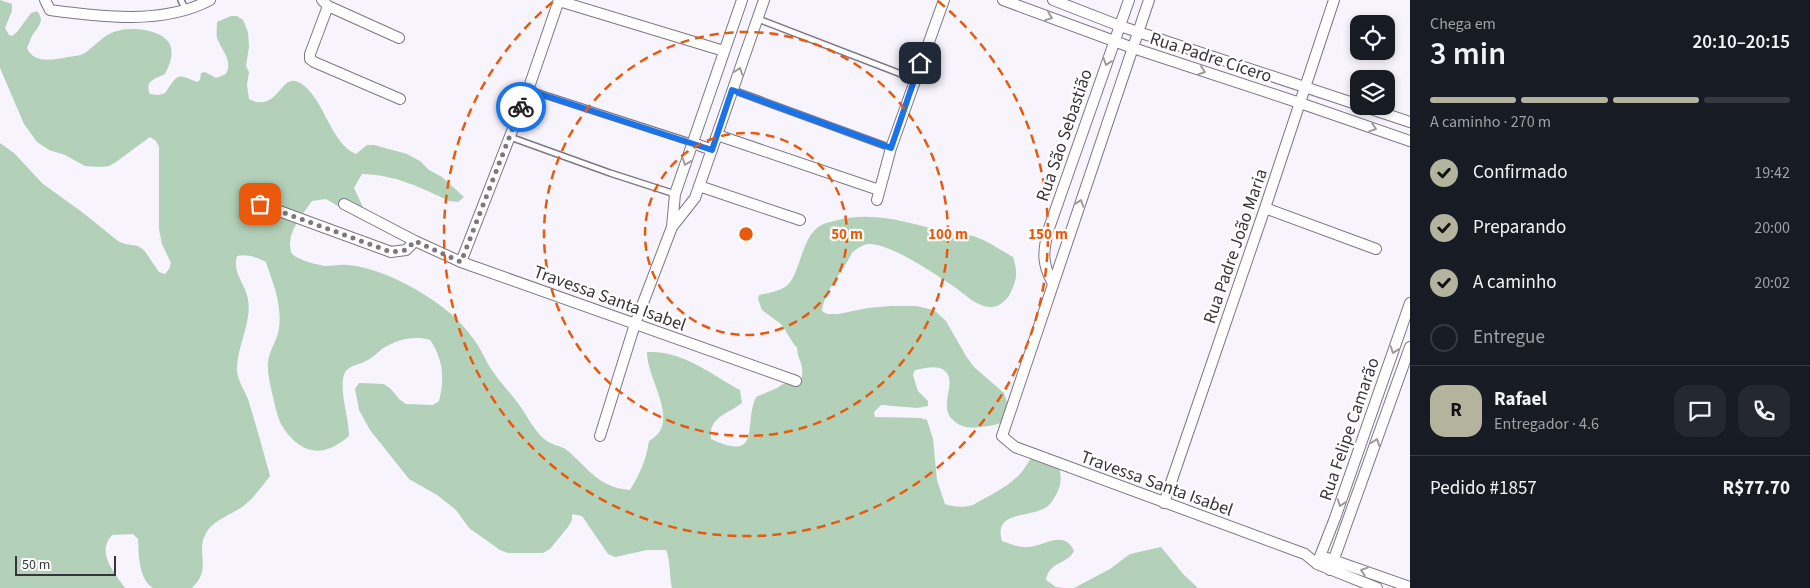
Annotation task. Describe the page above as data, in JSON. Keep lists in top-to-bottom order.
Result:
{
  "streets": {
    "street": [
      "Rua Padre Cícero",
      "Rua São Sebastião",
      "Rua Padre João Maria",
      "Travessa Santa Isabel",
      "Rua Felipe Camarão"
    ]
  },
  "crossings": [
    ["Rua Padre Cícero", "Rua São Sebastião"],
    ["Rua Padre Cícero", "Rua Padre João Maria"],
    ["Rua São Sebastião", "Travessa Santa Isabel"],
    ["Rua Padre João Maria", "Travessa Santa Isabel"],
    ["Travessa Santa Isabel", "Rua Felipe Camarão"]
  ],
  "scale_bar": "50 m",
  "page": {
    "heading": ["3 min", "Chega em", "20:10–20:15"],
    "panel": [
      "Rafael",
      "Entregador · 4.6",
      "Pedido #1857",
      "R$77.70"
    ],
    "bar": "A caminho · 270 m",
    "list": [
      ["Confirmado", "19:42"],
      ["Preparando", "20:00"],
      ["A caminho", "20:02"],
      "Entregue"
    ],
    "round": "R",
    "scale": "50 m"
  },
  "rings": ["50 m", "100 m", "150 m"]
}
